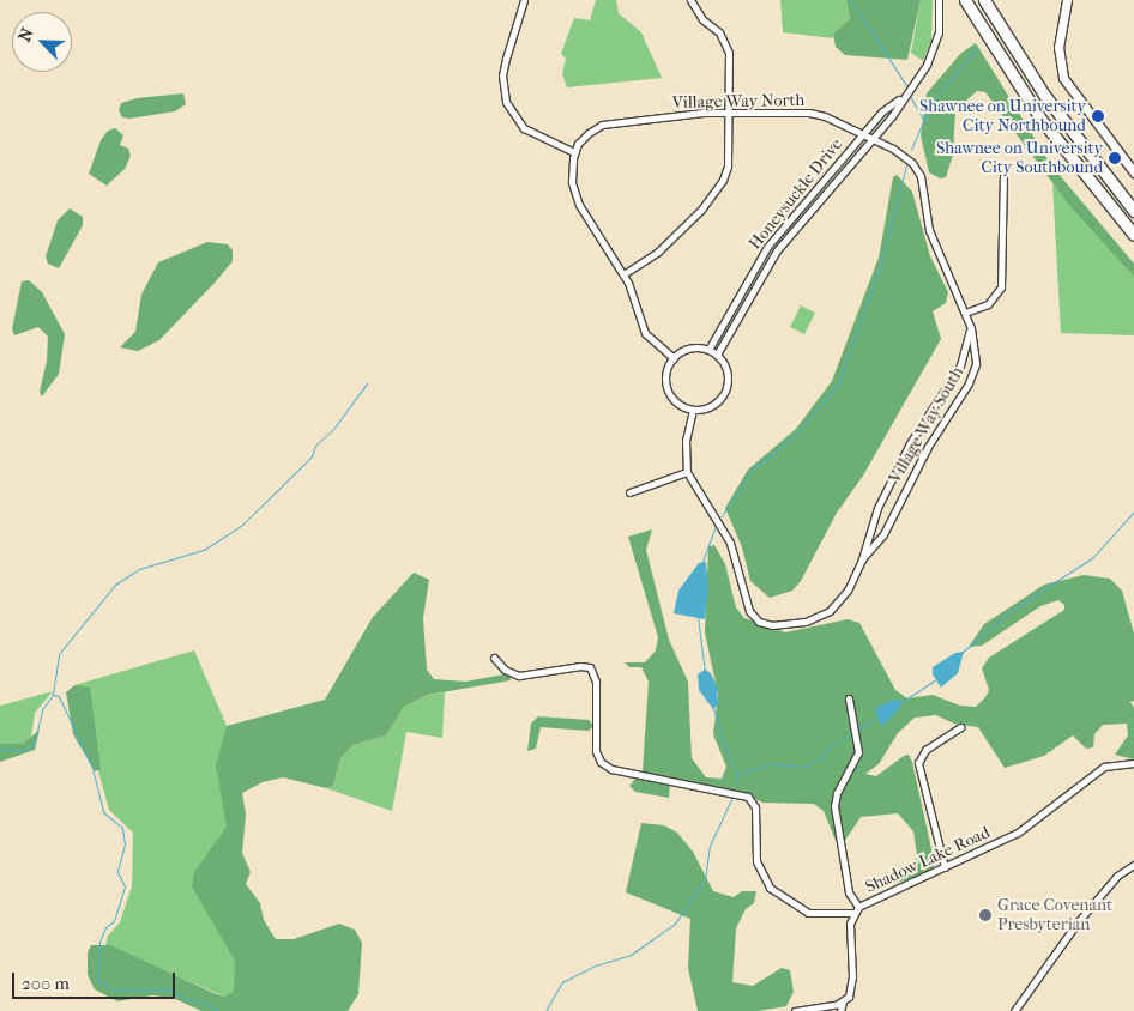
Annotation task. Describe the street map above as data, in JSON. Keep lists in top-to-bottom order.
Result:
{
  "streets": {
    "street": [
      "Village Way North",
      "Honeysuckle Drive",
      "Village Way South",
      "Shadow Lake Road"
    ]
  },
  "crossings": [
    ["Village Way North", "Honeysuckle Drive"],
    ["Village Way North", "Village Way South"],
    ["Honeysuckle Drive", "Village Way South"]
  ],
  "places": ["Shawnee on University City Northbound", "Shawnee on University City Southbound", "Grace Covenant Presbyterian"],
  "scale_bar": "200 m",
  "north": "top left"
}
